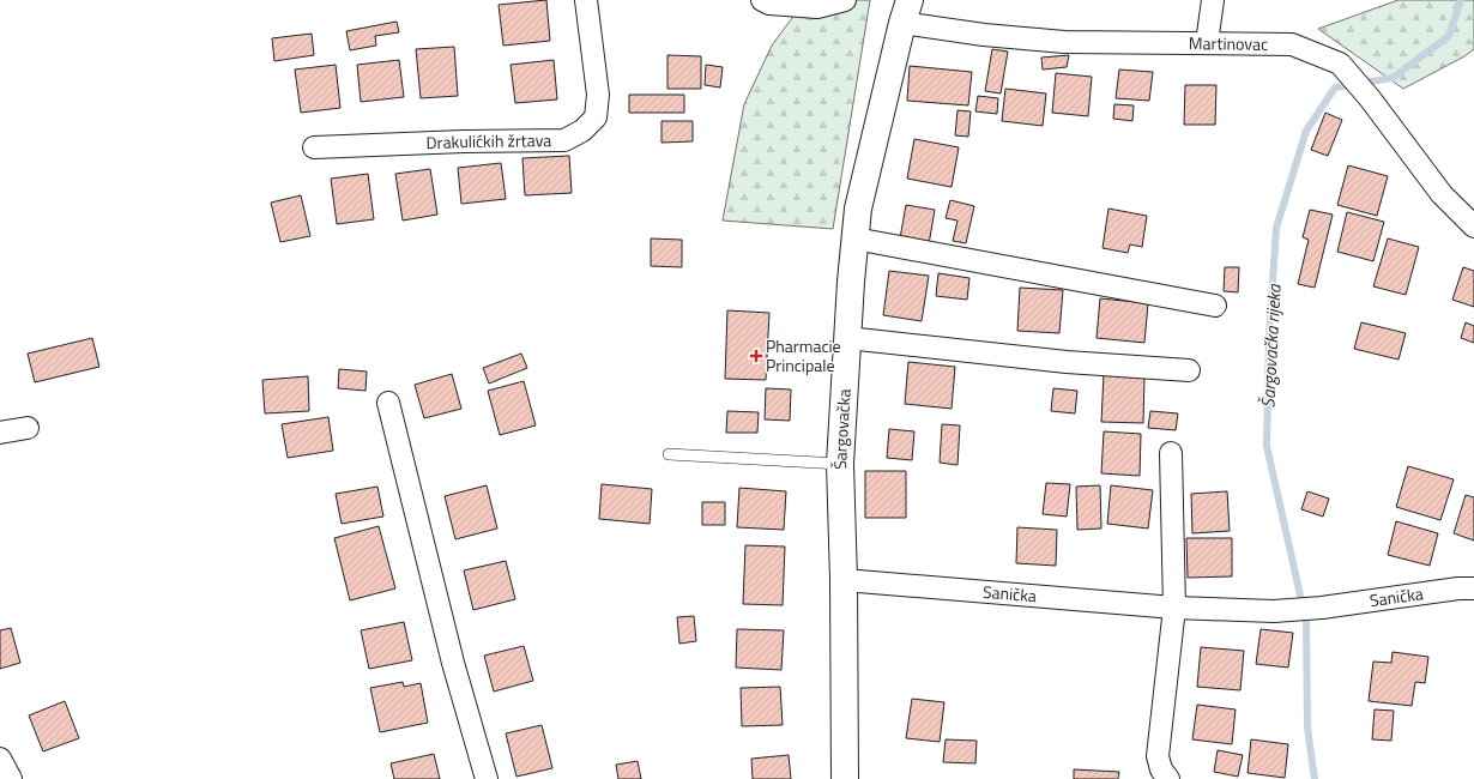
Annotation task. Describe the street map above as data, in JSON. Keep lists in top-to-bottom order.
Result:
{
  "streets": {
    "street": [
      "Martinovac",
      "Drakulićkih žrtava",
      "Šargovačka",
      "Sanička"
    ]
  },
  "crossings": [
    ["Martinovac", "Šargovačka"],
    ["Šargovačka", "Sanička"]
  ],
  "water": ["Šargovačka rijeka"],
  "places": {
    "health": ["Pharmacie Principale"]
  }
}
